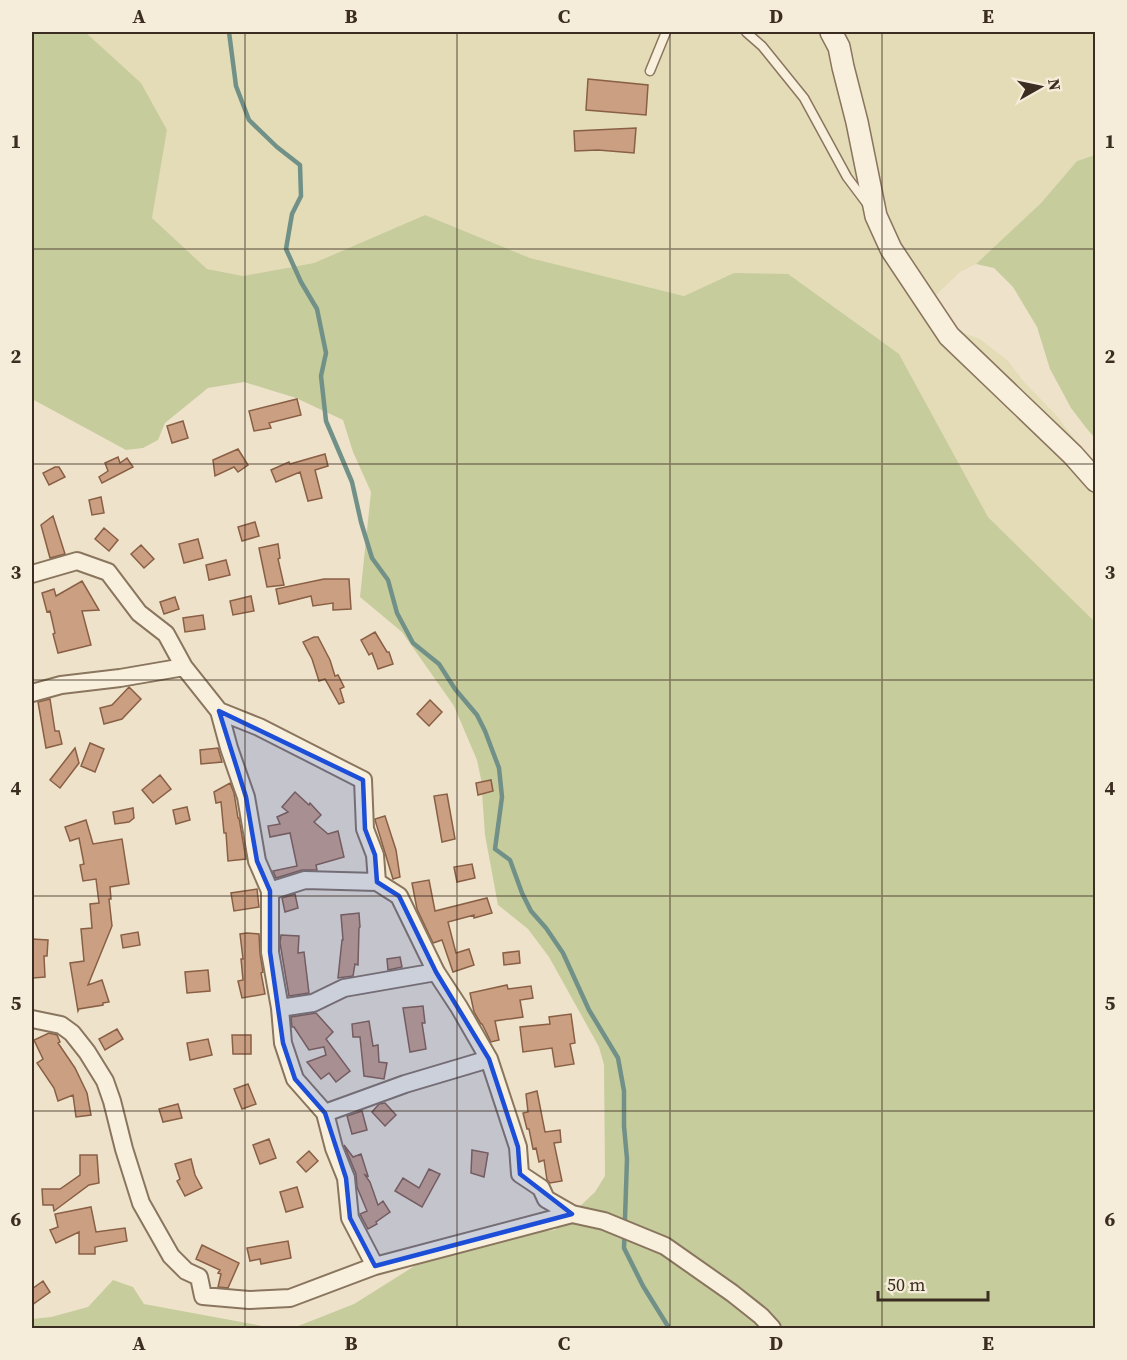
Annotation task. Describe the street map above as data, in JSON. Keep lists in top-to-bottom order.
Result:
{
  "scale_bar": "50 m",
  "north": "right",
  "grid": {
    "columns": [
      "A",
      "B",
      "C",
      "D",
      "E"
    ],
    "rows": [
      "1",
      "2",
      "3",
      "4",
      "5",
      "6"
    ]
  }
}
